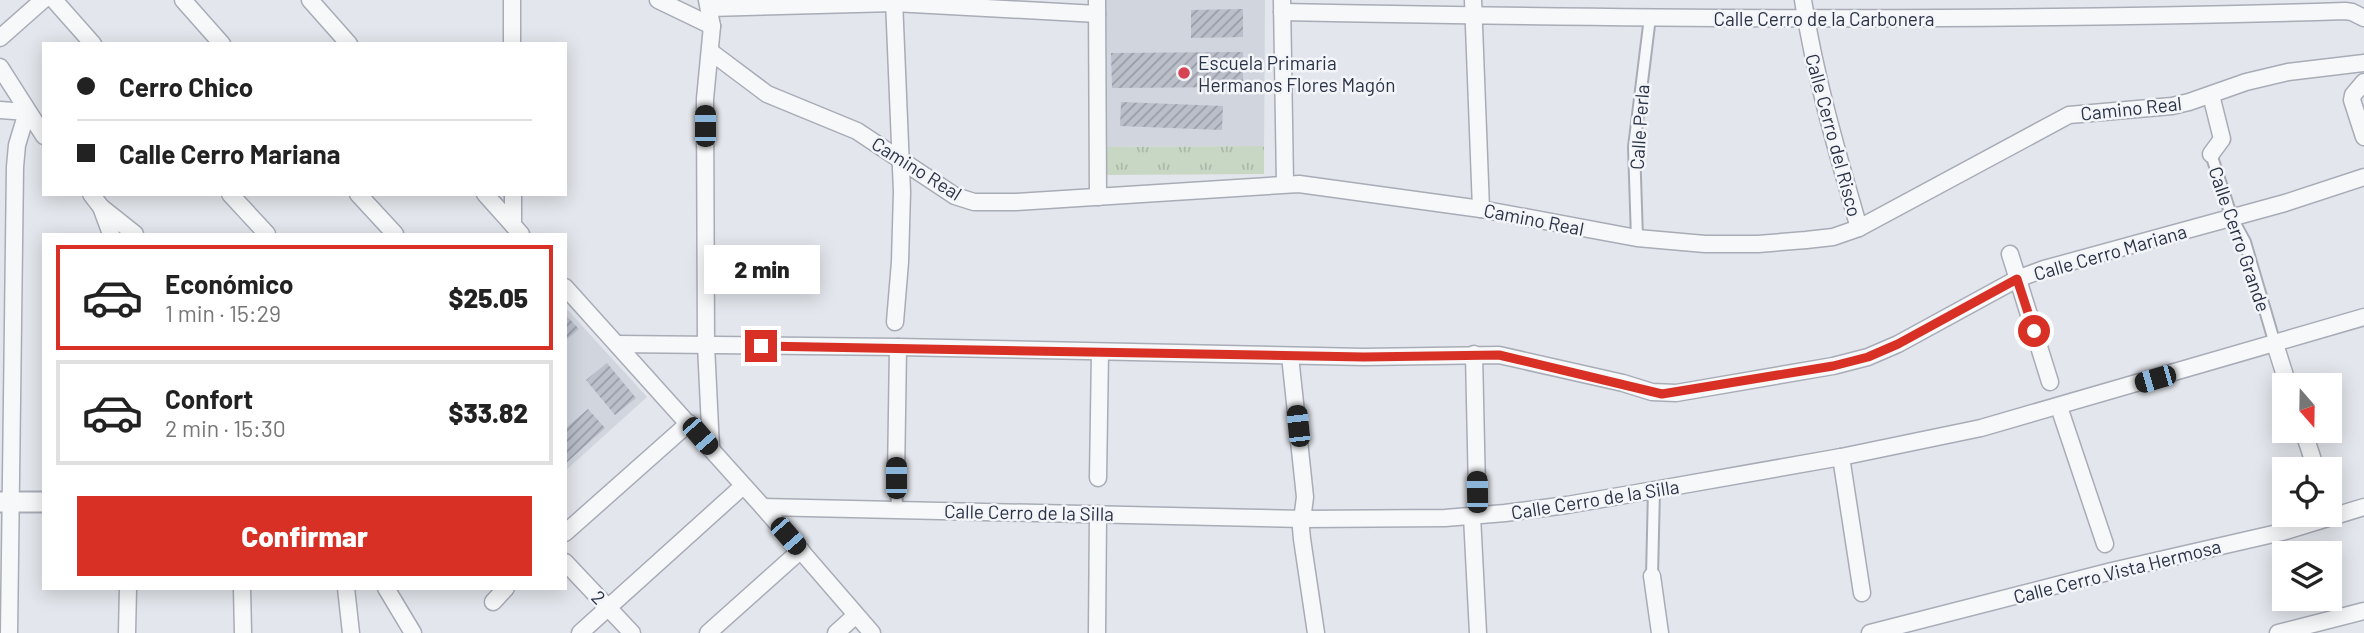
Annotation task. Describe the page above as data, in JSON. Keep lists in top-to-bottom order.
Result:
{
  "streets": {
    "street": [
      "Calle Cerro de la Carbonera",
      "Camino Real",
      "Calle Perla",
      "Calle Cerro del Risco",
      "Calle Cerro Grande",
      "Calle Cerro Mariana",
      "Calle Cerro de la Silla",
      "Calle Cerro Vista Hermosa",
      "2"
    ]
  },
  "crossings": [
    ["Calle Cerro de la Carbonera", "Calle Perla"],
    ["Calle Cerro de la Carbonera", "Calle Cerro del Risco"],
    ["Camino Real", "Calle Perla"],
    ["Camino Real", "Calle Cerro del Risco"],
    ["Camino Real", "Calle Cerro Grande"],
    ["Calle Cerro Grande", "Calle Cerro Mariana"],
    ["Calle Cerro Grande", "Calle Cerro de la Silla"]
  ],
  "places": ["Escuela Primaria Hermanos Flores Magón"],
  "north": "bottom",
  "page": {
    "banner": ["Cerro Chico", "Calle Cerro Mariana"],
    "bubble": "2 min",
    "list": [
      {
        "name": "Económico",
        "note": "1 min · 15:29",
        "value": "$25.05"
      },
      {
        "name": "Confort",
        "note": "2 min · 15:30",
        "value": "$33.82"
      }
    ],
    "buttons": "Confirmar"
  }
}
